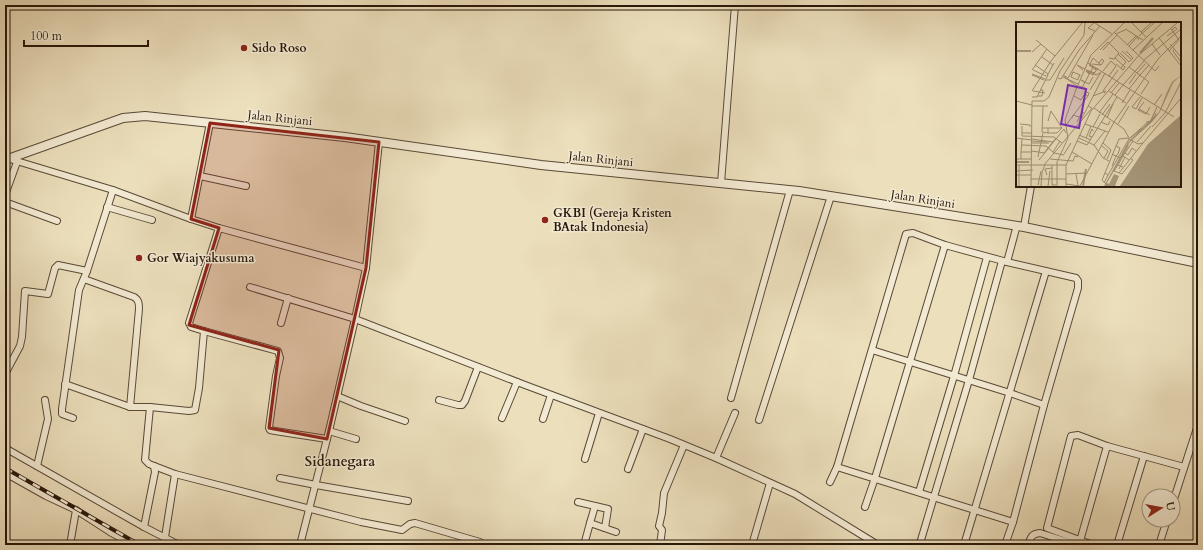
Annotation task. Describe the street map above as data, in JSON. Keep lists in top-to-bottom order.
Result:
{
  "streets": {
    "street": ["Jalan Rinjani"]
  },
  "districts": ["Sidanegara"],
  "places": ["Sido Roso", "GKBI (Gereja Kristen BAtak Indonesia)", "Gor Wiajyakusuma"],
  "scale_bar": "100 m",
  "north": "right"
}
